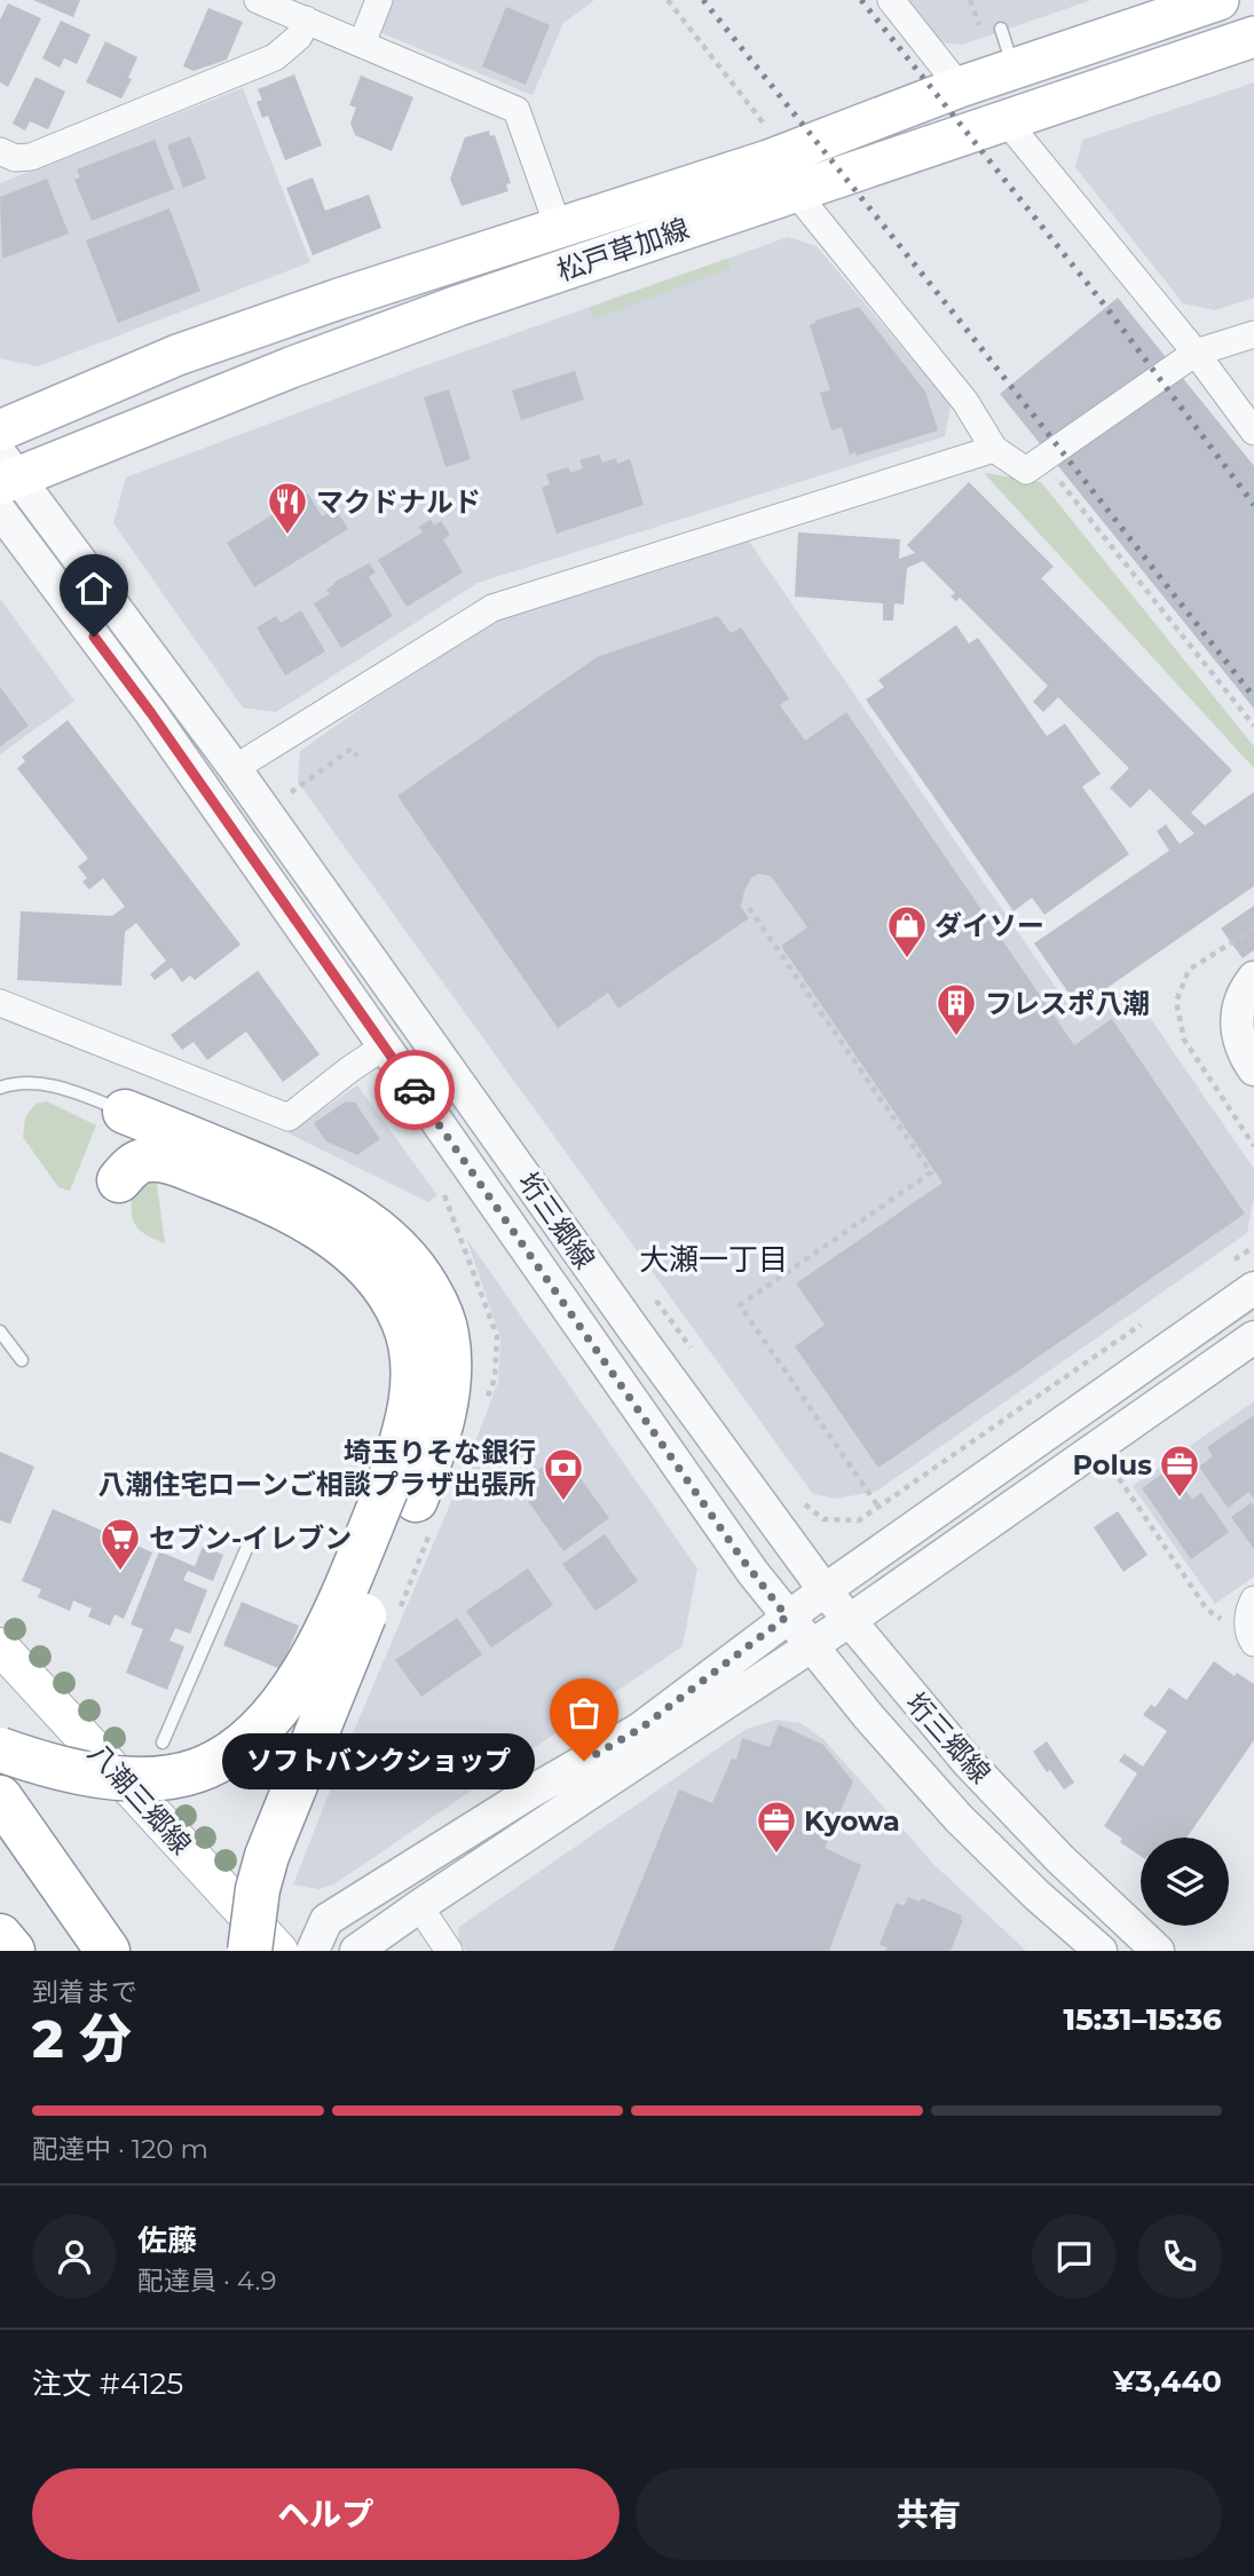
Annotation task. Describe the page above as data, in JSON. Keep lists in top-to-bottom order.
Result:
{
  "streets": {
    "main road": ["松戸草加線", "八潮三郷線"],
    "street": ["垳三郷線"]
  },
  "crossings": [
    ["松戸草加線", "垳三郷線"]
  ],
  "districts": ["大瀬一丁目"],
  "places": {
    "restaurant": ["マクドナルド"],
    "shop": ["ダイソー"],
    "building": ["フレスポ八潮"],
    "office": ["Polus", "Kyowa"],
    "bank": ["埼玉りそな銀行 八潮住宅ローンご相談プラザ出張所"],
    "supermarket": ["セブン-イレブン"],
    "other": ["ソフトバンクショップ"]
  },
  "page": {
    "bubble": "ソフトバンクショップ",
    "heading": ["2 分", "到着まで", "15:31–15:36"],
    "panel": [
      "佐藤",
      "配達員 · 4.9",
      "注文 #4125",
      "¥3,440"
    ],
    "bar": "配達中 · 120 m",
    "buttons": ["ヘルプ", "共有"]
  }
}
